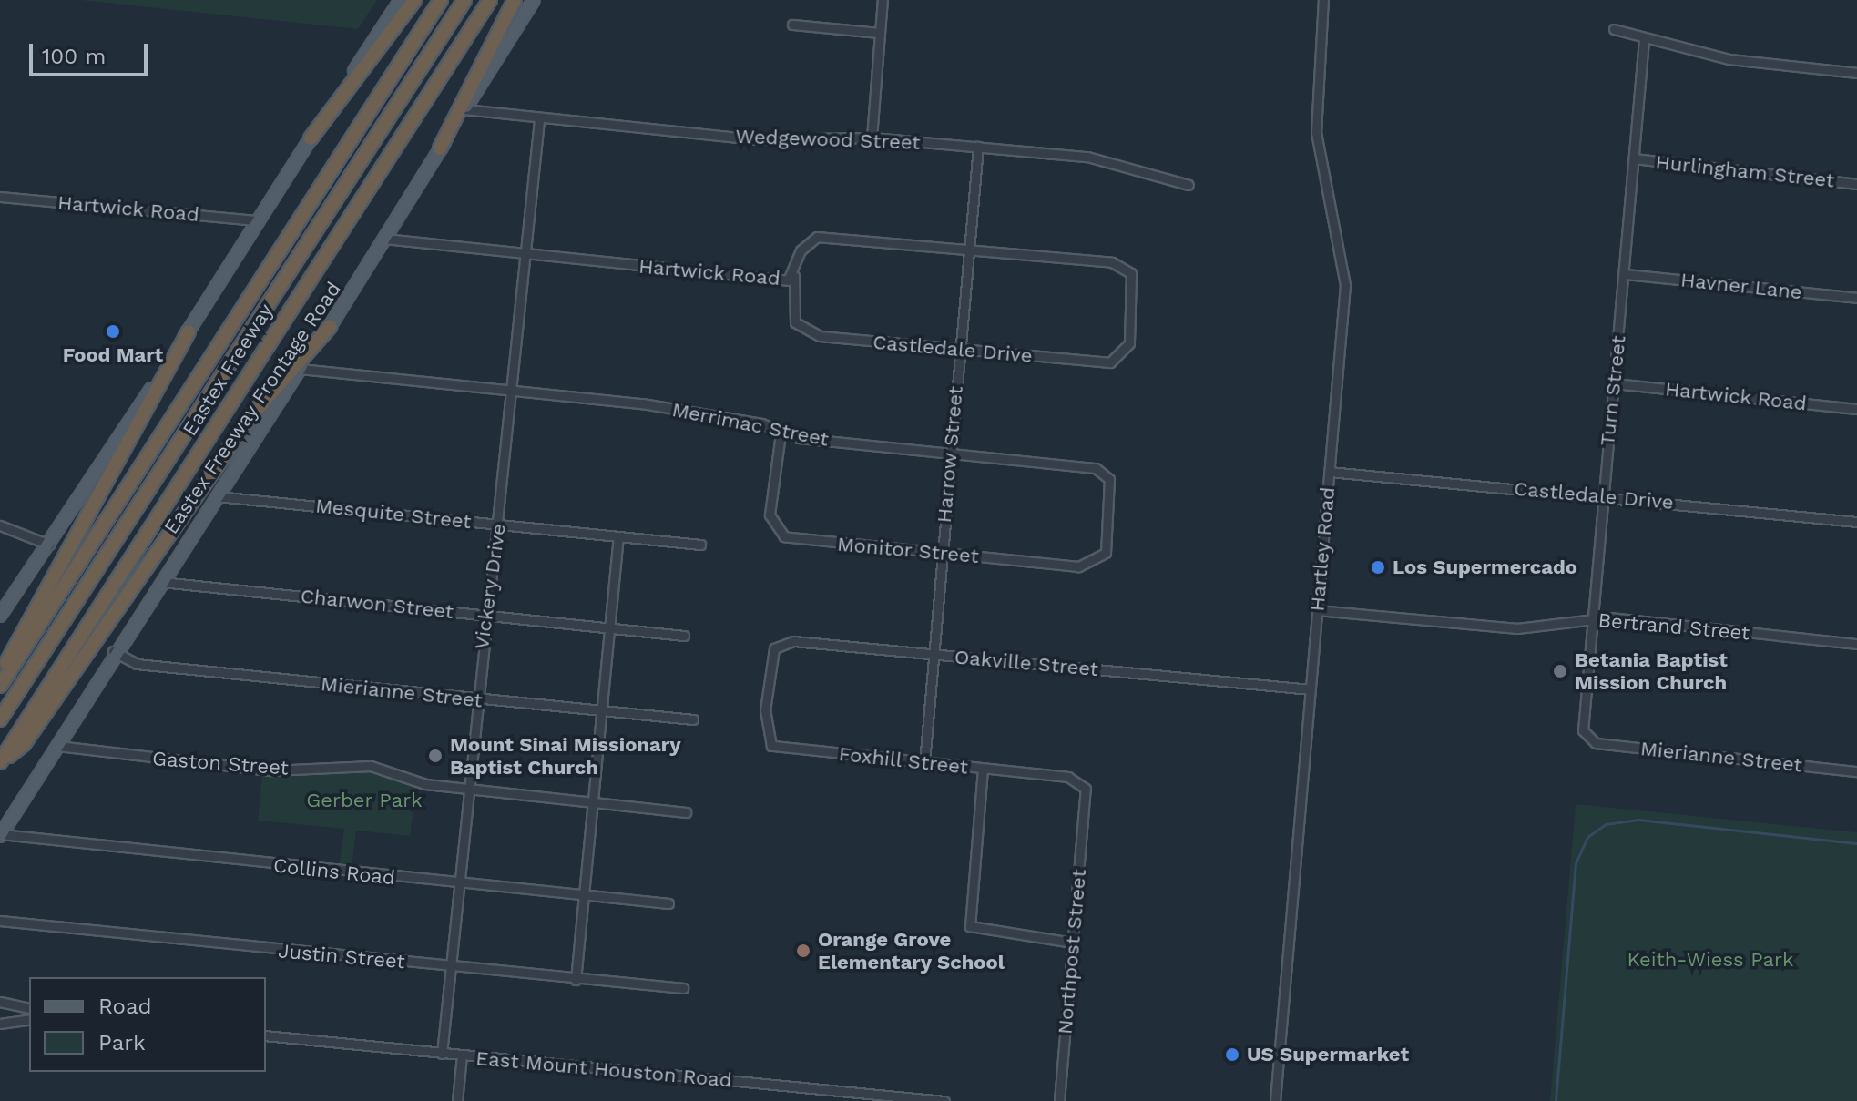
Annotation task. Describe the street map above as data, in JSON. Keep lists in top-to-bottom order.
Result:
{
  "streets": {
    "highway": ["Eastex Freeway"],
    "main road": ["Eastex Freeway Frontage Road"],
    "street": [
      "Wedgewood Street",
      "Hurlingham Street",
      "Hartwick Road",
      "Havner Lane",
      "Castledale Drive",
      "Turn Street",
      "Merrimac Street",
      "Harrow Street",
      "Mesquite Street",
      "Hartley Road",
      "Monitor Street",
      "Vickery Drive",
      "Charwon Street",
      "Bertrand Street",
      "Oakville Street",
      "Mierianne Street",
      "Foxhill Street",
      "Gaston Street",
      "Collins Road",
      "Northpost Street",
      "Justin Street",
      "East Mount Houston Road"
    ]
  },
  "crossings": [
    ["Wedgewood Street", "Eastex Freeway Frontage Road"],
    ["Wedgewood Street", "Harrow Street"],
    ["Wedgewood Street", "Vickery Drive"],
    ["Hurlingham Street", "Turn Street"],
    ["Hartwick Road", "Castledale Drive"],
    ["Hartwick Road", "Turn Street"],
    ["Hartwick Road", "Eastex Freeway Frontage Road"],
    ["Hartwick Road", "Harrow Street"],
    ["Hartwick Road", "Vickery Drive"],
    ["Havner Lane", "Turn Street"],
    ["Castledale Drive", "Turn Street"],
    ["Castledale Drive", "Harrow Street"],
    ["Castledale Drive", "Hartley Road"],
    ["Turn Street", "Bertrand Street"],
    ["Turn Street", "Mierianne Street"],
    ["Eastex Freeway Frontage Road", "Merrimac Street"],
    ["Eastex Freeway Frontage Road", "Mesquite Street"],
    ["Eastex Freeway Frontage Road", "Charwon Street"],
    ["Eastex Freeway Frontage Road", "Mierianne Street"],
    ["Eastex Freeway Frontage Road", "Gaston Street"],
    ["Eastex Freeway Frontage Road", "Collins Road"],
    ["Merrimac Street", "Harrow Street"],
    ["Merrimac Street", "Monitor Street"],
    ["Merrimac Street", "Vickery Drive"],
    ["Harrow Street", "Monitor Street"],
    ["Harrow Street", "Oakville Street"],
    ["Harrow Street", "Foxhill Street"],
    ["Mesquite Street", "Vickery Drive"],
    ["Hartley Road", "Bertrand Street"],
    ["Hartley Road", "Oakville Street"],
    ["Vickery Drive", "Charwon Street"],
    ["Vickery Drive", "Mierianne Street"],
    ["Vickery Drive", "Gaston Street"],
    ["Vickery Drive", "Collins Road"],
    ["Vickery Drive", "Justin Street"],
    ["Vickery Drive", "East Mount Houston Road"],
    ["Oakville Street", "Foxhill Street"],
    ["Foxhill Street", "Northpost Street"]
  ],
  "parks": ["Gerber Park", "Keith-Wiess Park"],
  "places": [
    "Food Mart",
    "Los Supermercado",
    "Betania Baptist Mission Church",
    "Mount Sinai Missionary Baptist Church",
    "Orange Grove Elementary School",
    "US Supermarket"
  ],
  "legend": ["Road", "Park"],
  "scale_bar": "100 m"
}
